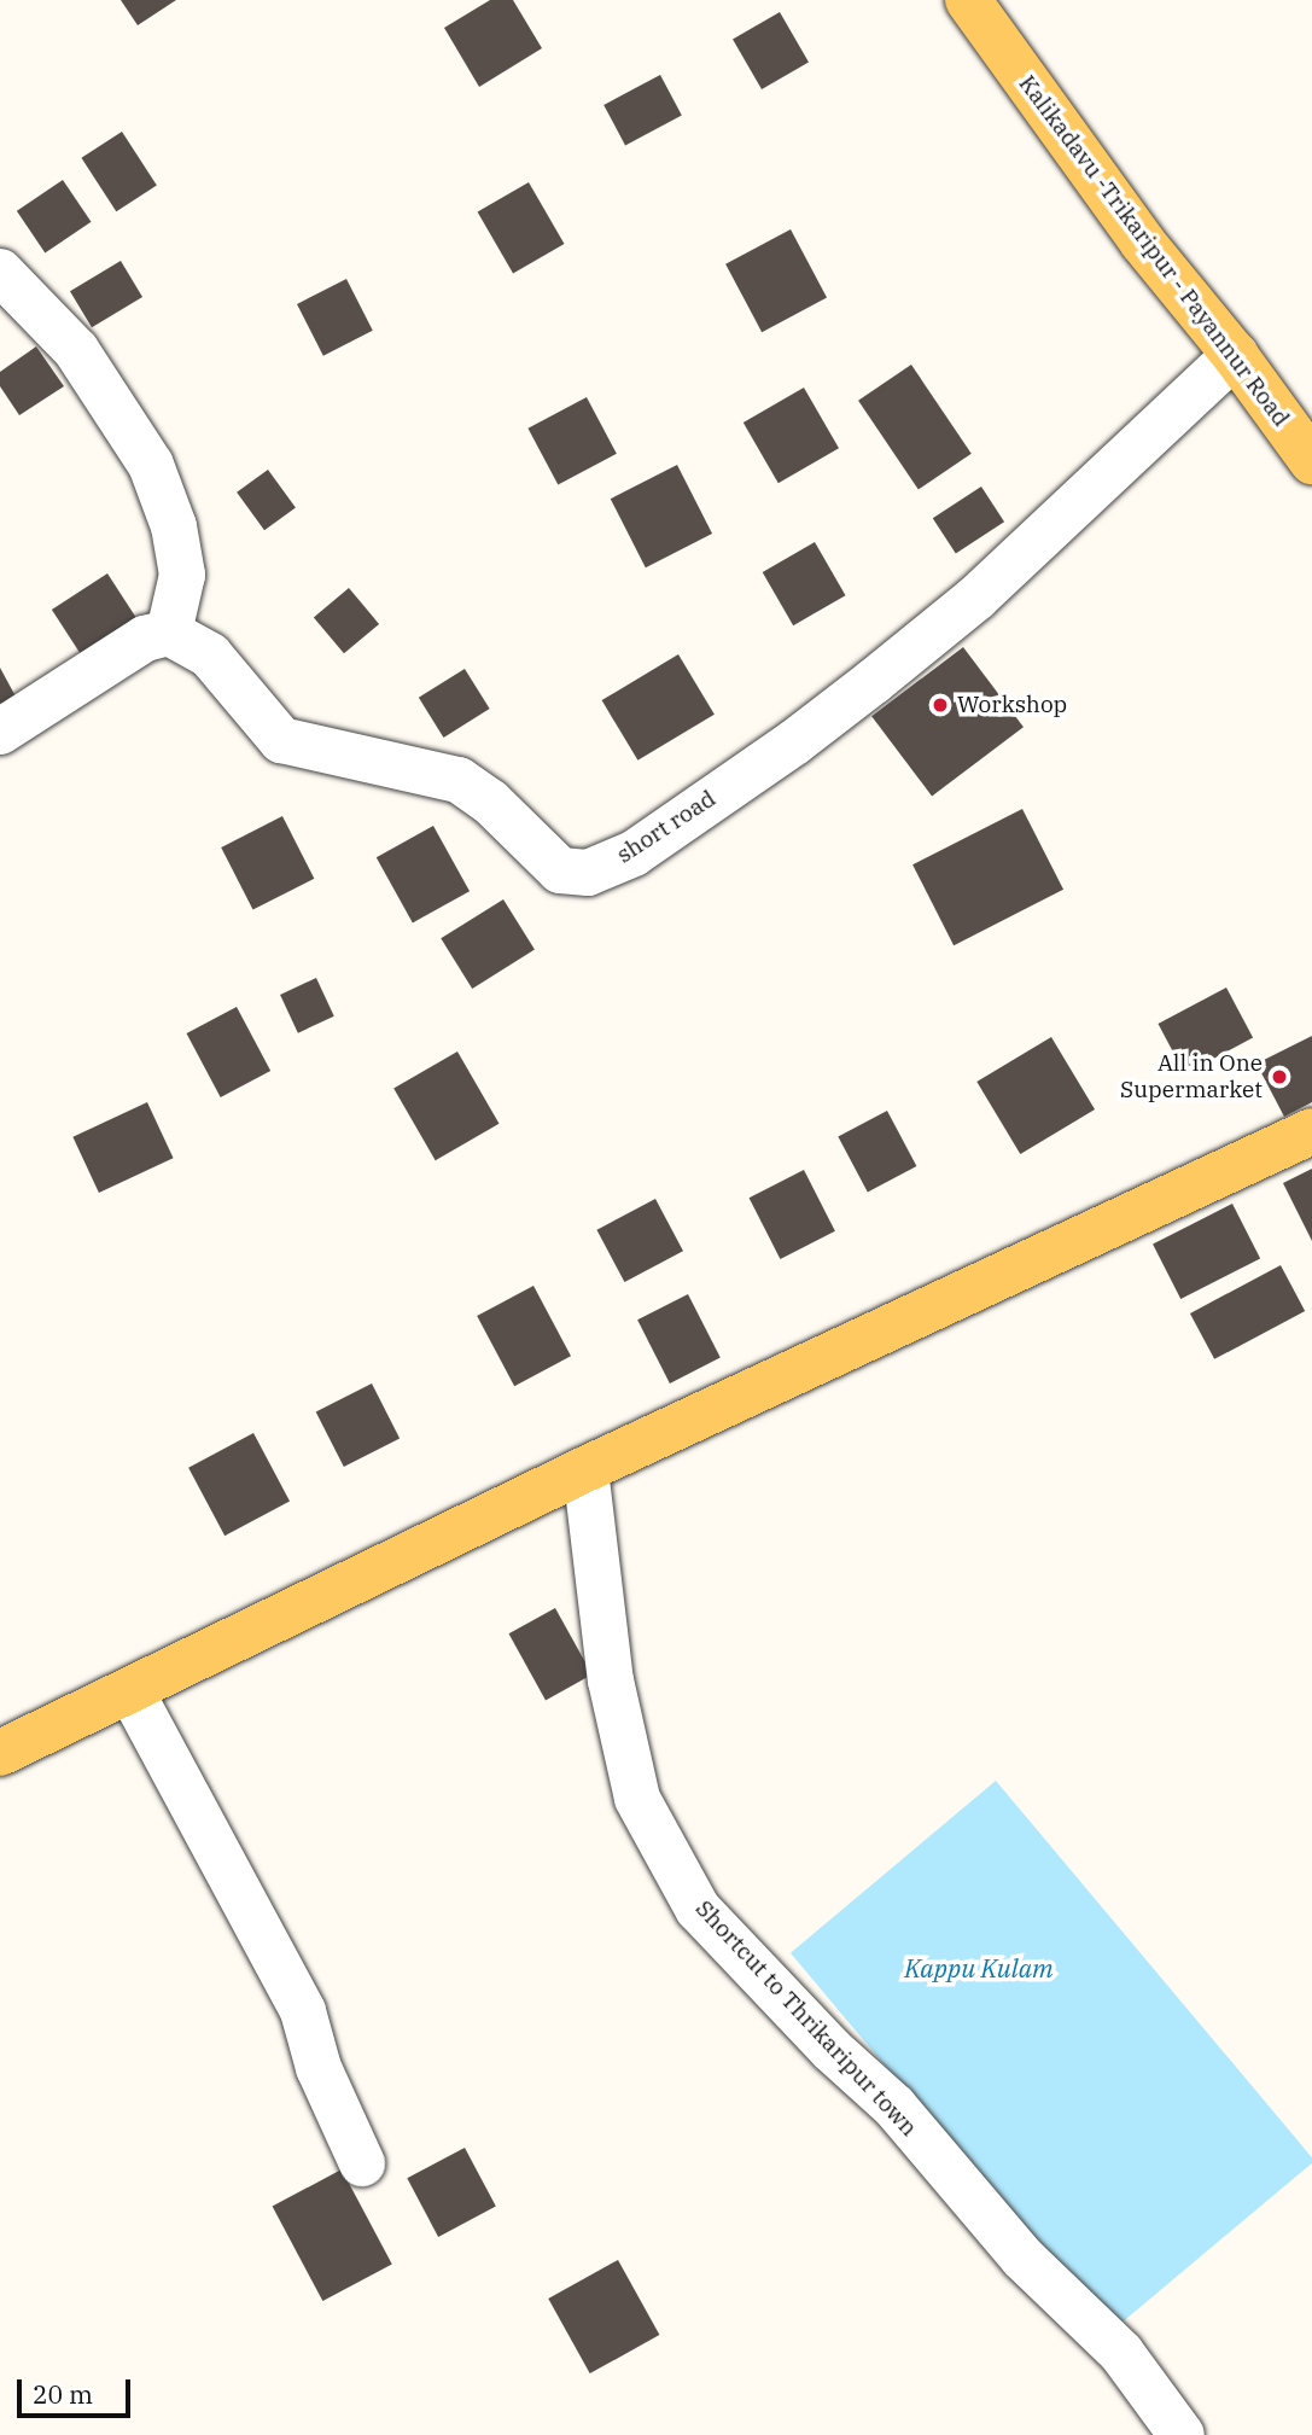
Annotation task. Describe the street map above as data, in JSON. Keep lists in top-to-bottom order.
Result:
{
  "streets": {
    "main road": ["Kalikadavu -Trikaripur - Payannur Road"],
    "street": ["short road", "Shortcut to Thrikaripur town"]
  },
  "crossings": [
    ["Kalikadavu -Trikaripur - Payannur Road", "short road"]
  ],
  "water": ["Kappu Kulam"],
  "places": ["Workshop", "All in One Supermarket"],
  "scale_bar": "20 m"
}
